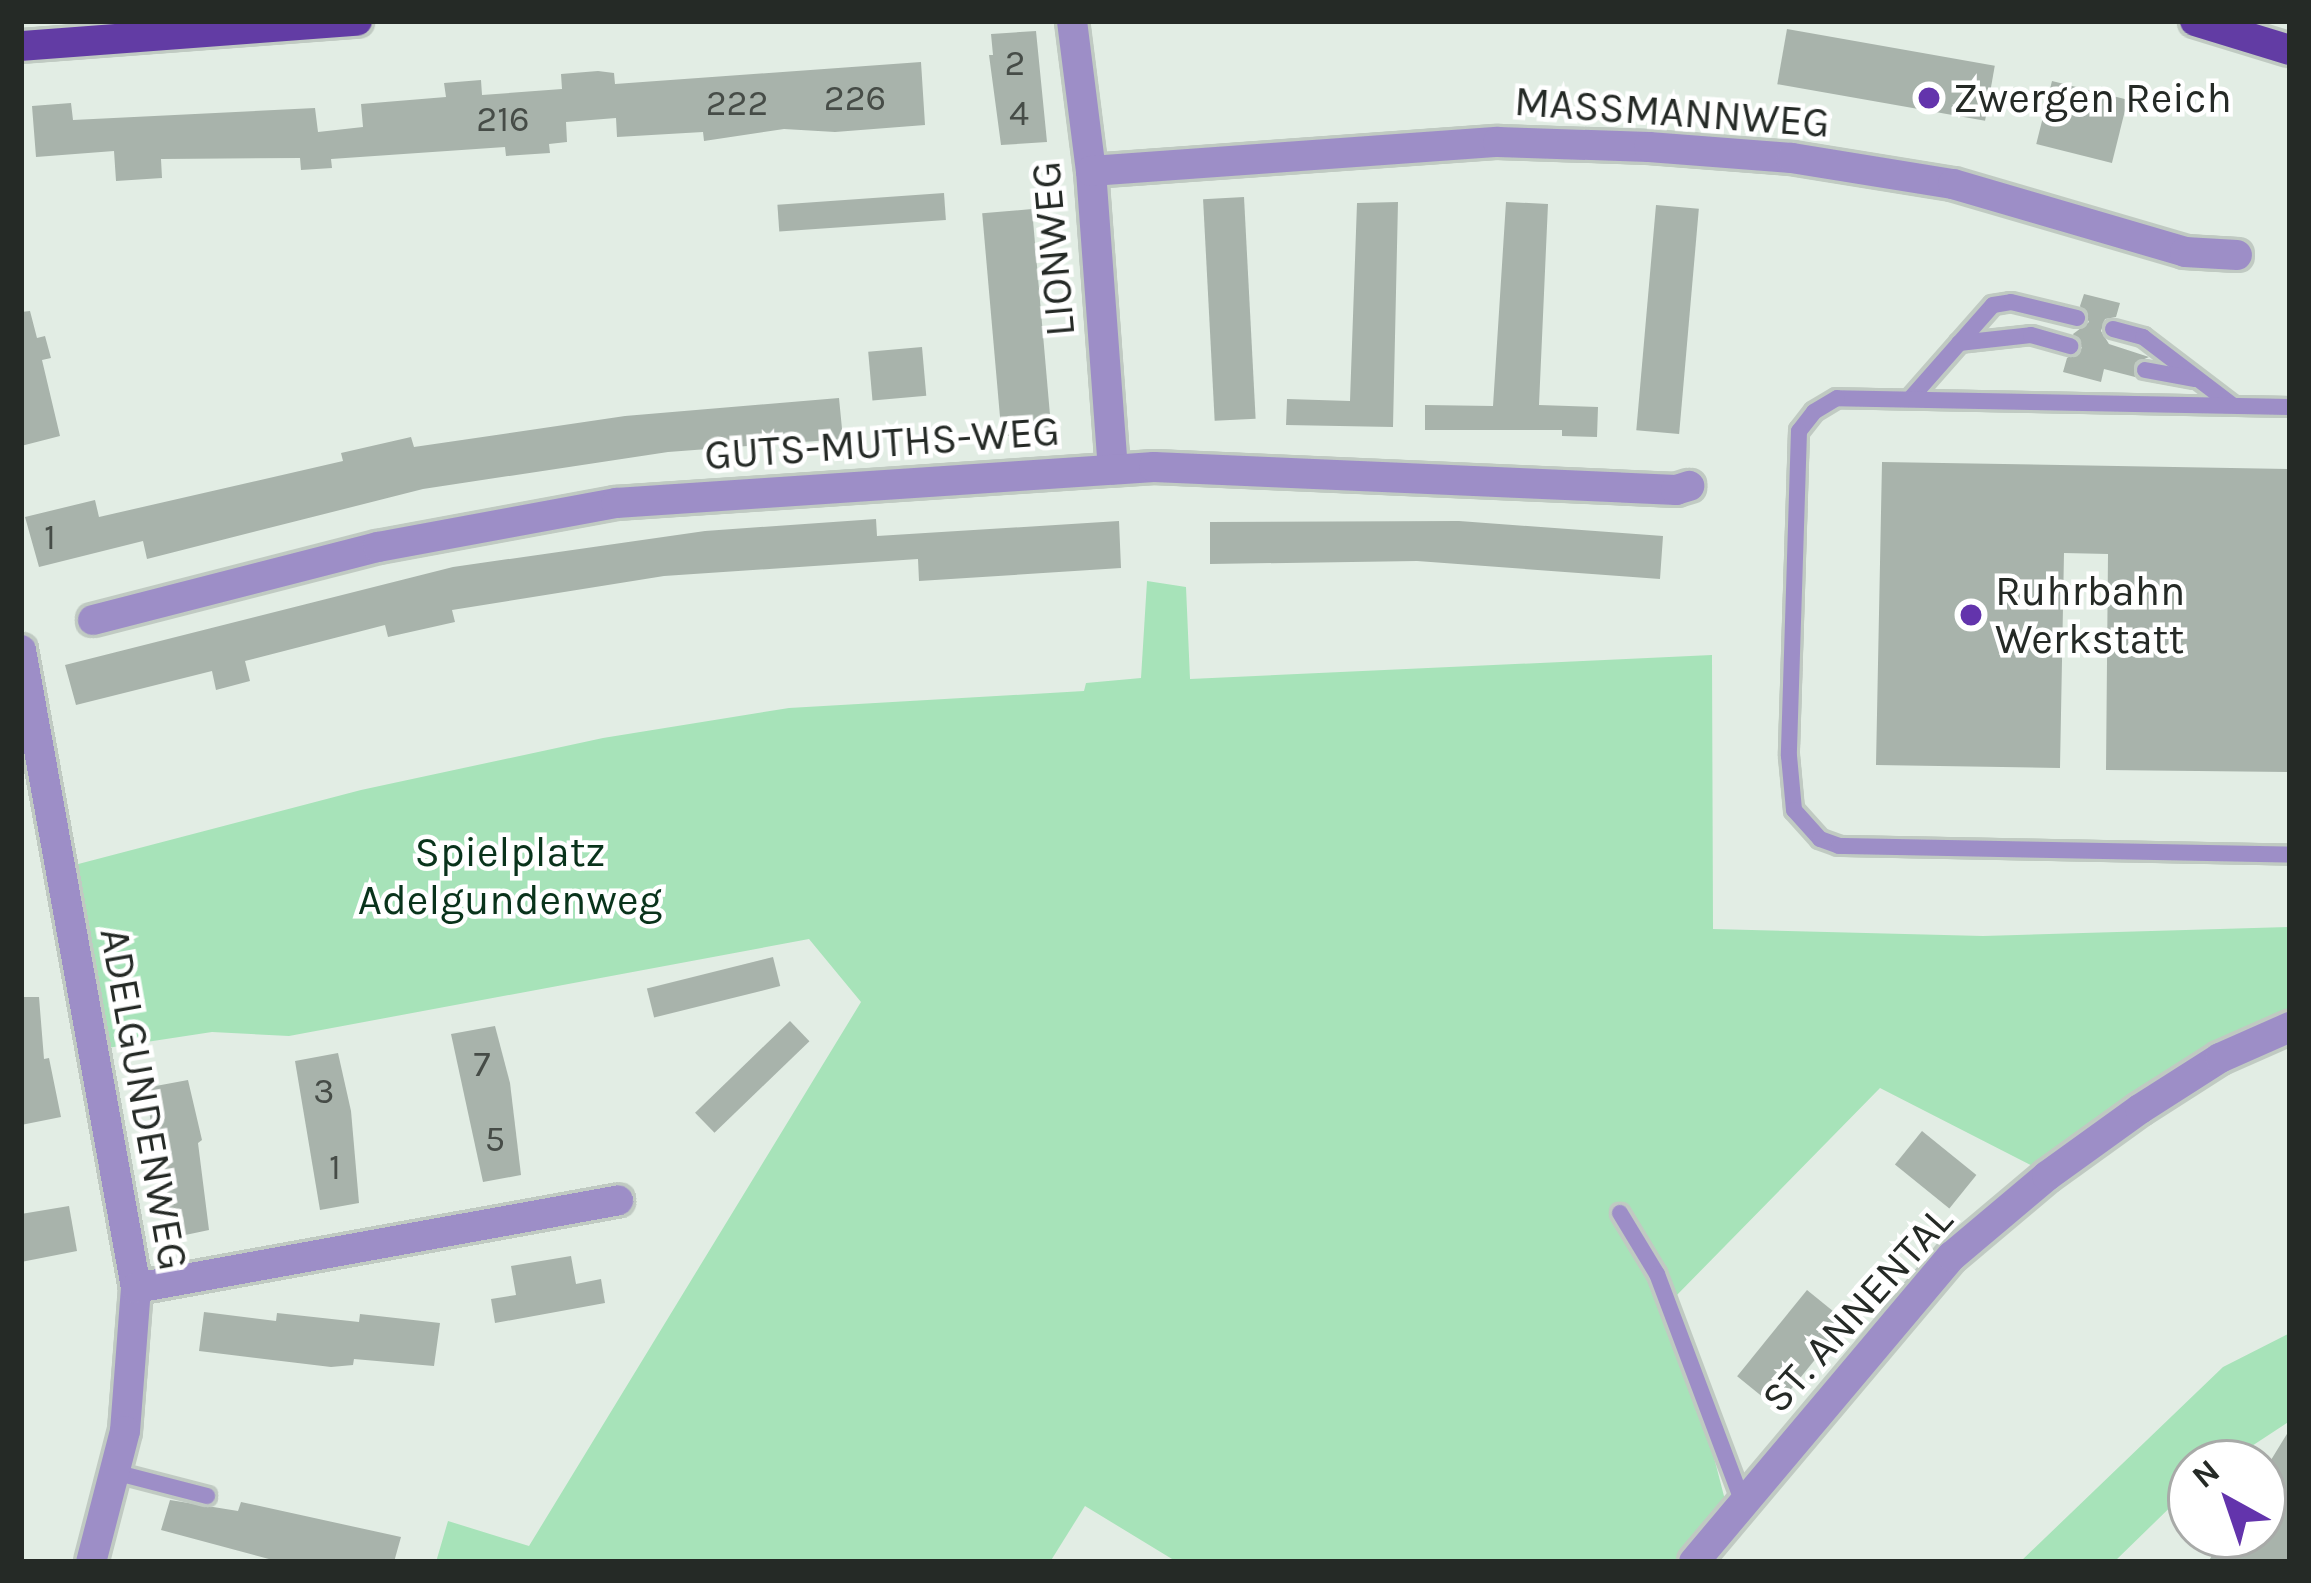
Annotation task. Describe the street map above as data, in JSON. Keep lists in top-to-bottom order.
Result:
{
  "streets": {
    "street": [
      "MASSMANNWEG",
      "LIONWEG",
      "GUTS-MUTHS-WEG",
      "ADELGUNDENWEG",
      "ST. ANNENTAL"
    ]
  },
  "crossings": [
    ["MASSMANNWEG", "LIONWEG"],
    ["LIONWEG", "GUTS-MUTHS-WEG"]
  ],
  "parks": ["Spielplatz Adelgundenweg"],
  "places": ["Zwergen Reich", "Ruhrbahn Werkstatt"],
  "house_numbers": [
    "2",
    "226",
    "222",
    "4",
    "216",
    "1",
    "7",
    "3",
    "5",
    "1"
  ],
  "north": "top left"
}
